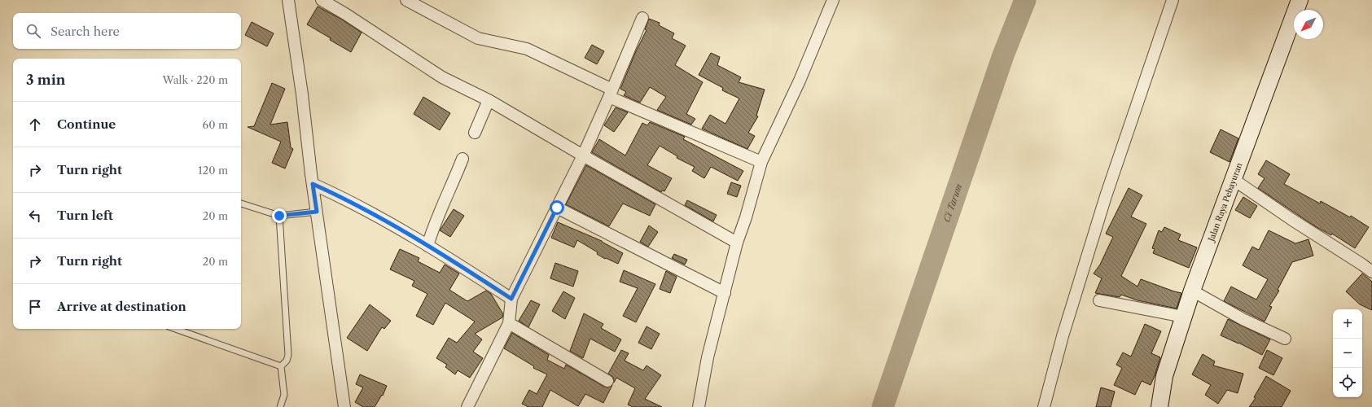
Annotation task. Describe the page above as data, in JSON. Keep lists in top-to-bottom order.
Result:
{
  "streets": {
    "main road": ["Jalan Raya Pebayuran"]
  },
  "water": ["Ci Tarum"],
  "north": "bottom left",
  "page": {
    "search": "Search here",
    "heading": ["3 min", "Walk · 220 m"],
    "list": [
      ["Continue", "60 m"],
      ["Turn right", "120 m"],
      ["Turn left", "20 m"],
      ["Turn right", "20 m"],
      "Arrive at destination"
    ],
    "map_buttons": ["+", "−"]
  }
}
